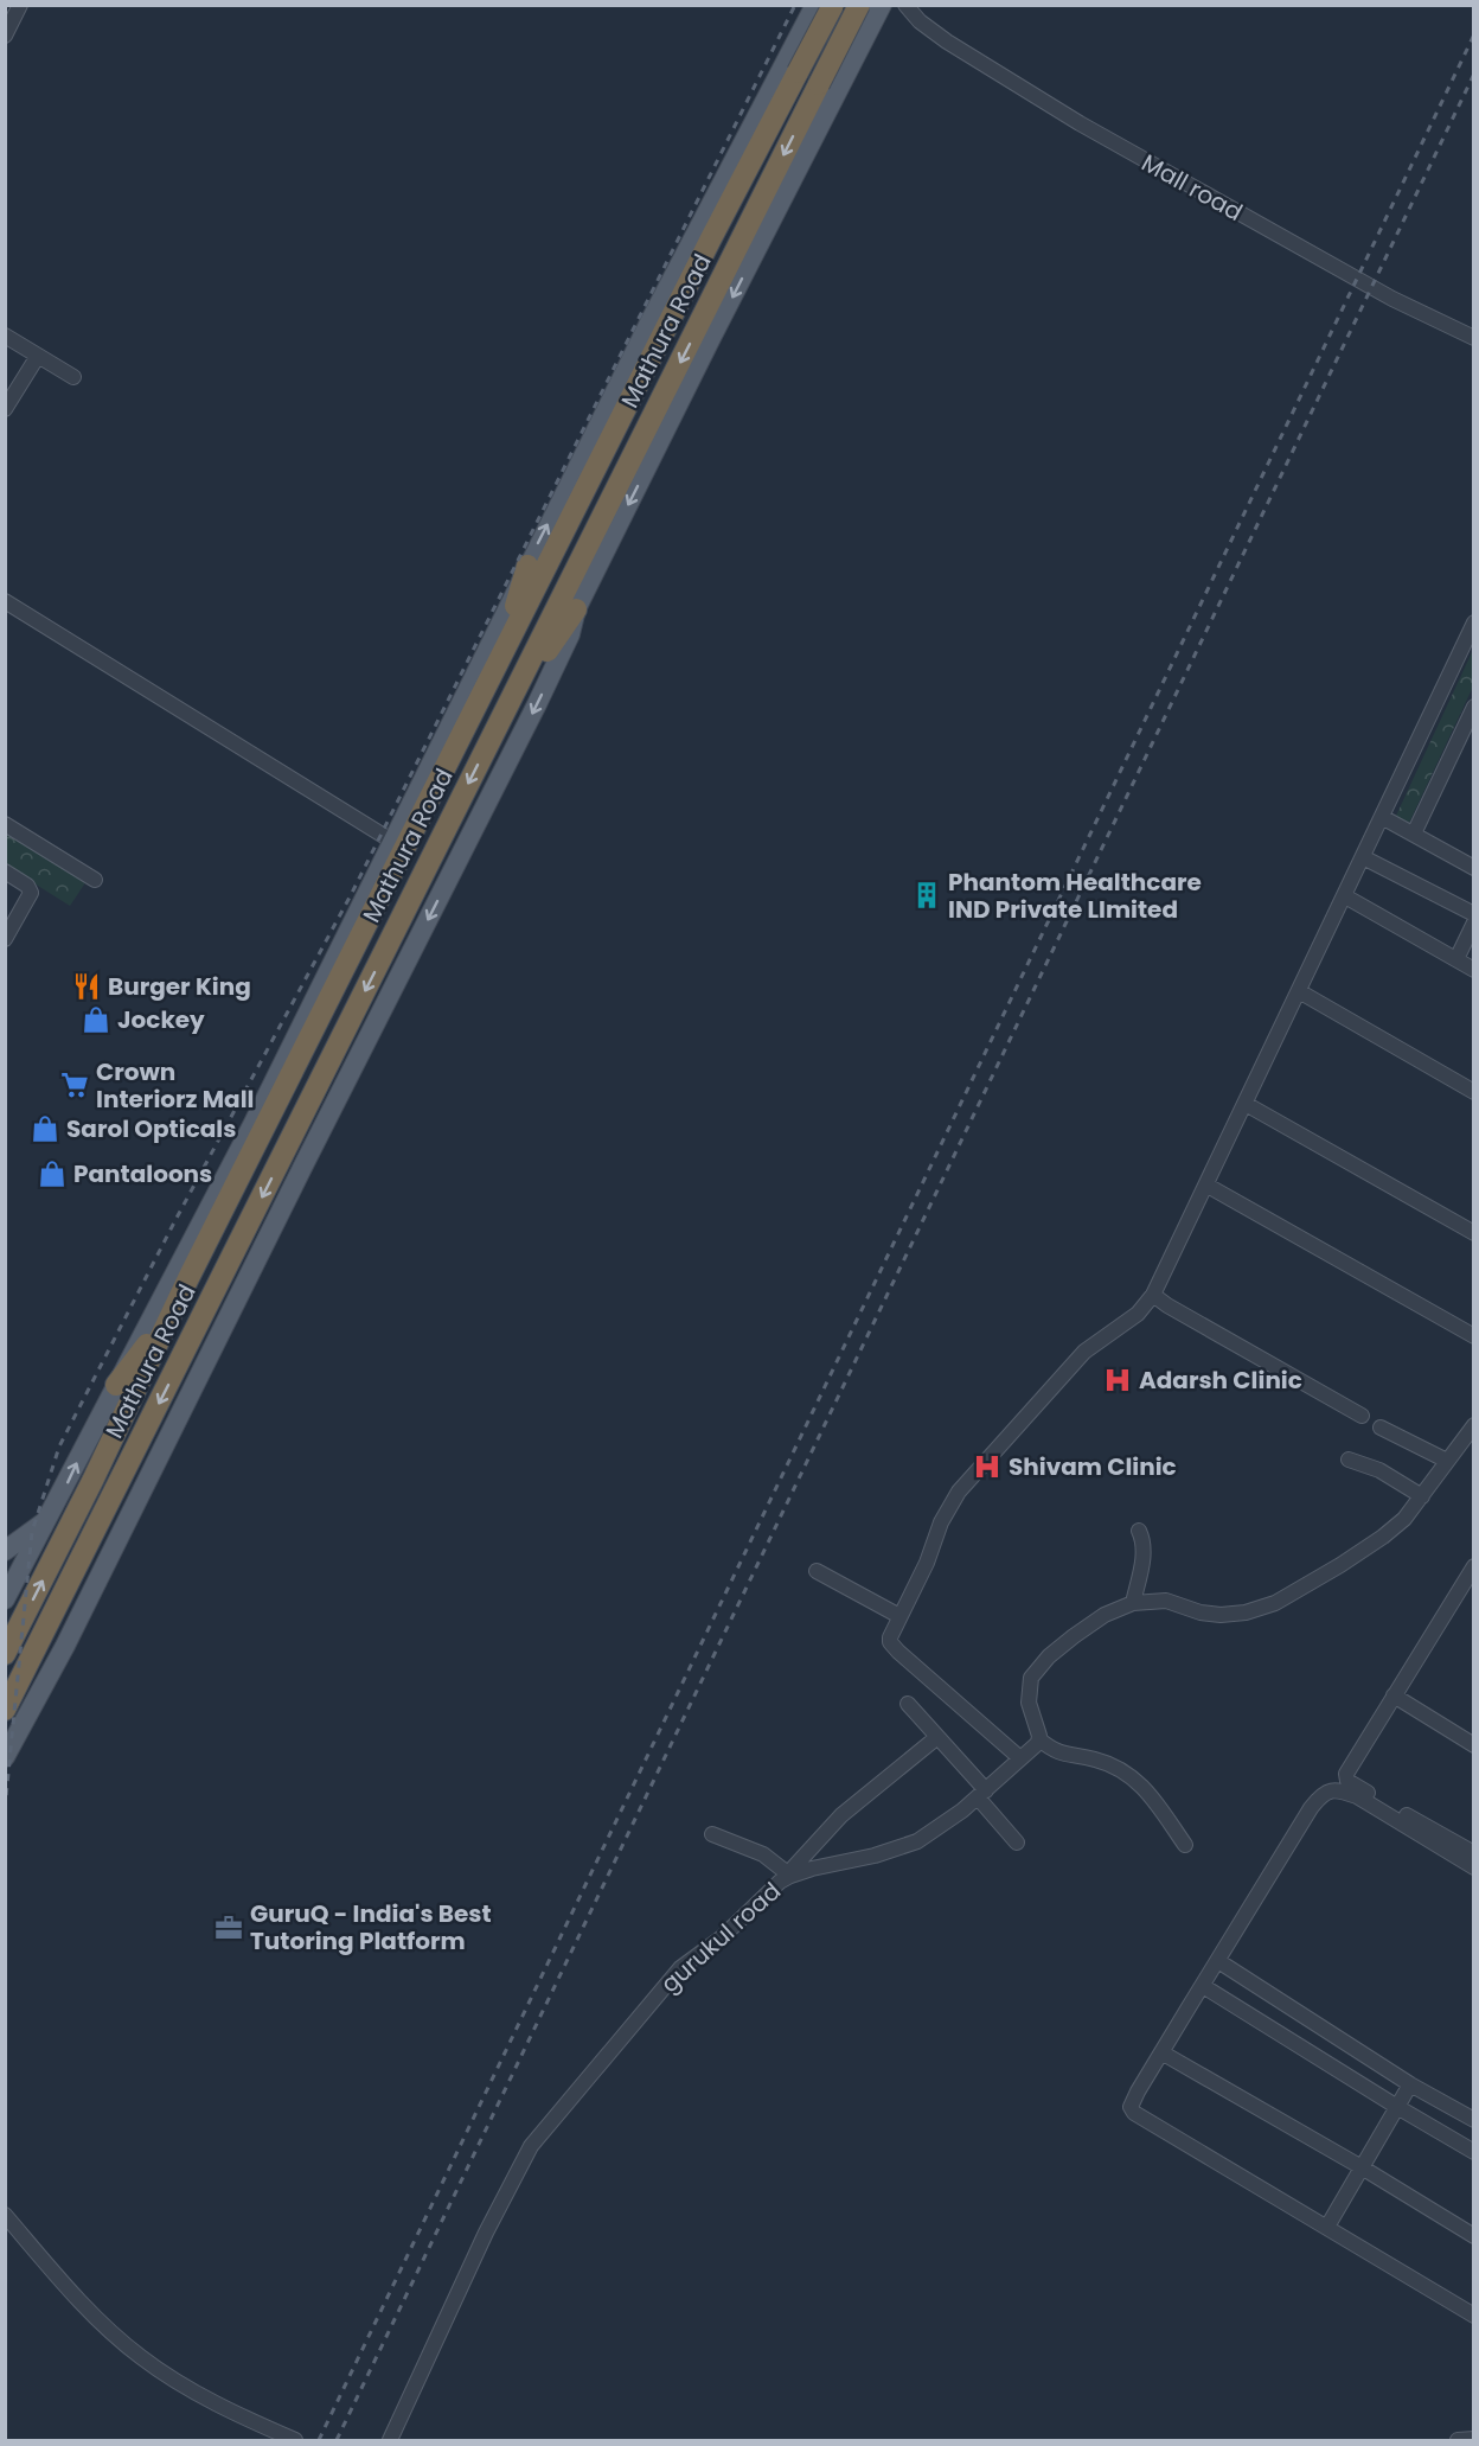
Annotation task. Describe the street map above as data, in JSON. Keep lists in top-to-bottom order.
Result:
{
  "streets": {
    "highway": ["Mathura Road"],
    "street": ["Mall road", "gurukul road"]
  },
  "places": {
    "building": ["Phantom Healthcare IND Private LImited"],
    "restaurant": ["Burger King"],
    "shop": ["Jockey", "Sarol Opticals", "Pantaloons"],
    "supermarket": ["Crown Interiorz Mall"],
    "hospital": ["Adarsh Clinic", "Shivam Clinic"],
    "office": ["GuruQ - India's Best Tutoring Platform"]
  }
}
